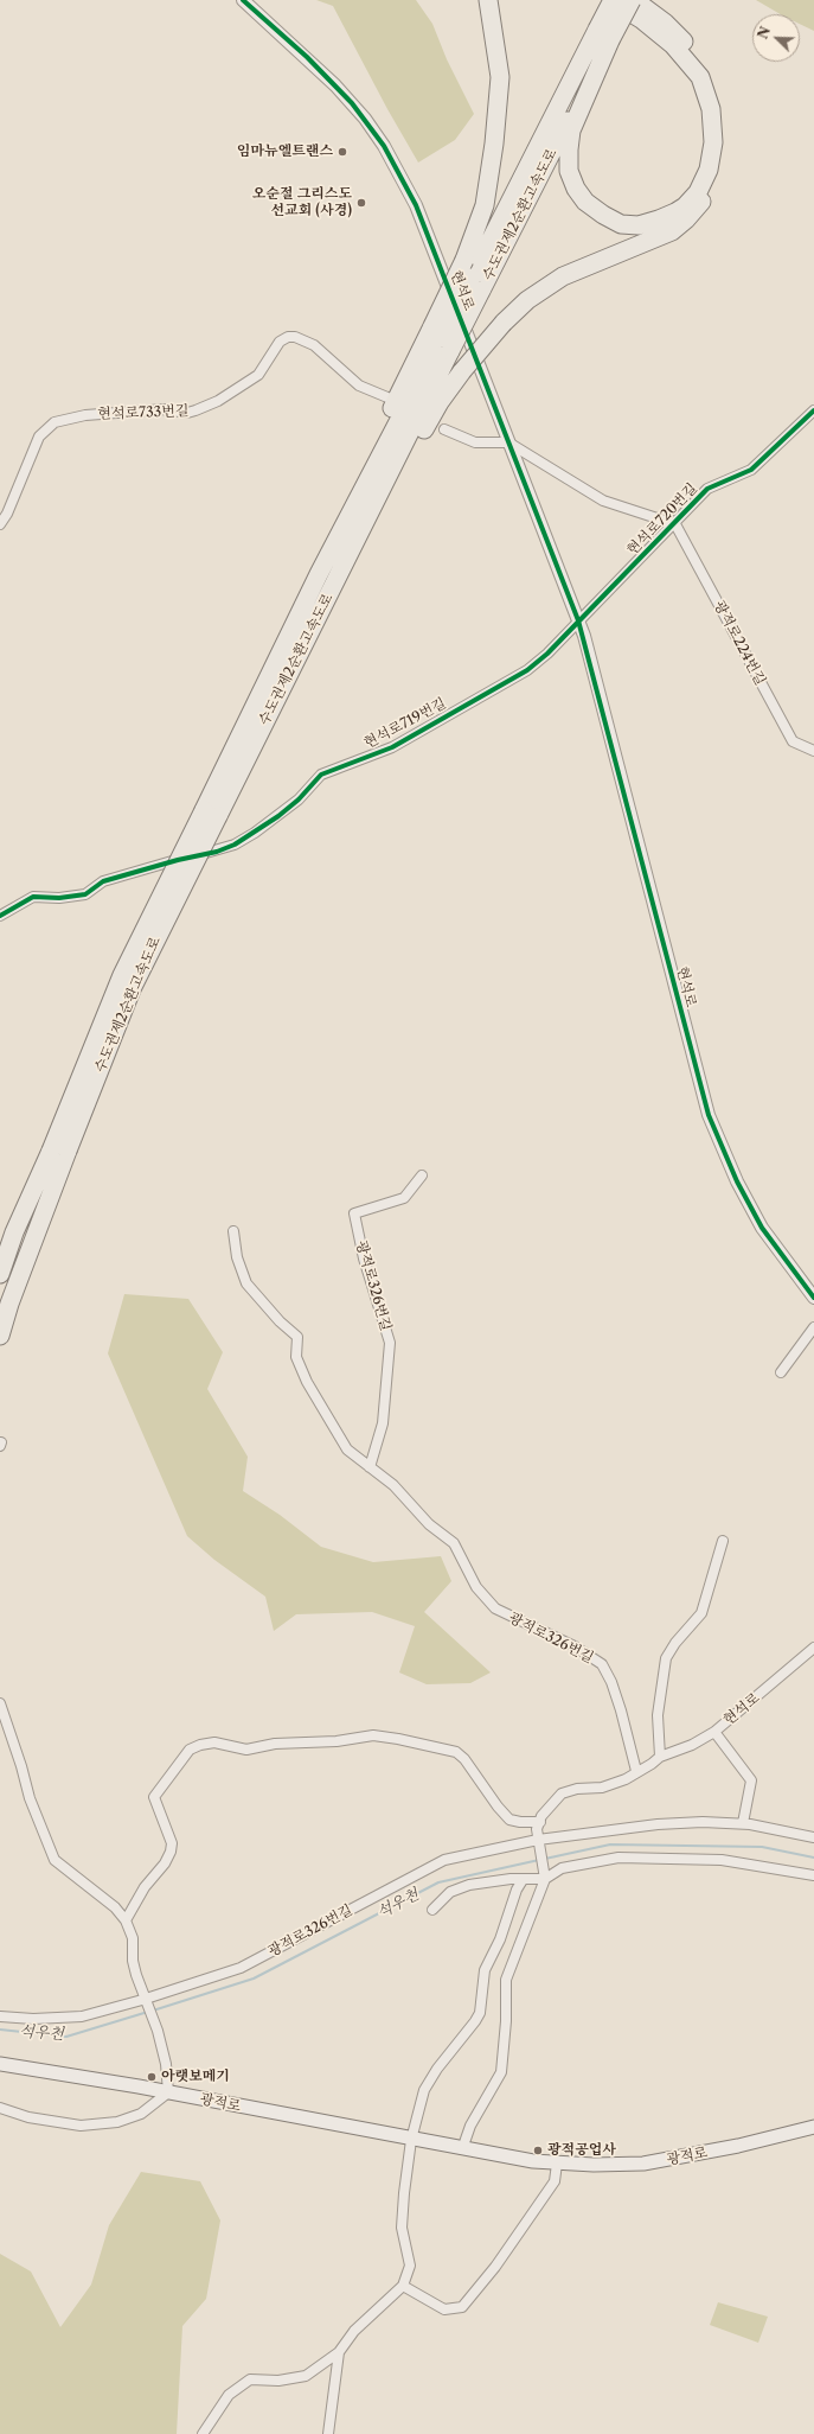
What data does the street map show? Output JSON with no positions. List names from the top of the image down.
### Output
{
  "streets": {
    "highway": ["수도권제2순환고속도로"],
    "main road": ["광적로"],
    "street": [
      "현석로",
      "현석로733번길",
      "현석로720번길",
      "광적로224번길",
      "현석로719번길",
      "광적로326번길"
    ]
  },
  "crossings": [
    ["현석로", "현석로720번길"],
    ["현석로", "현석로719번길"],
    ["현석로720번길", "광적로224번길"],
    ["현석로720번길", "현석로719번길"]
  ],
  "water": ["석우천"],
  "places": [
    "임마뉴엘트랜스",
    "오순절 그리스도 선교회 (사경)",
    "아랫보메기",
    "광적공업사"
  ],
  "north": "top left"
}
